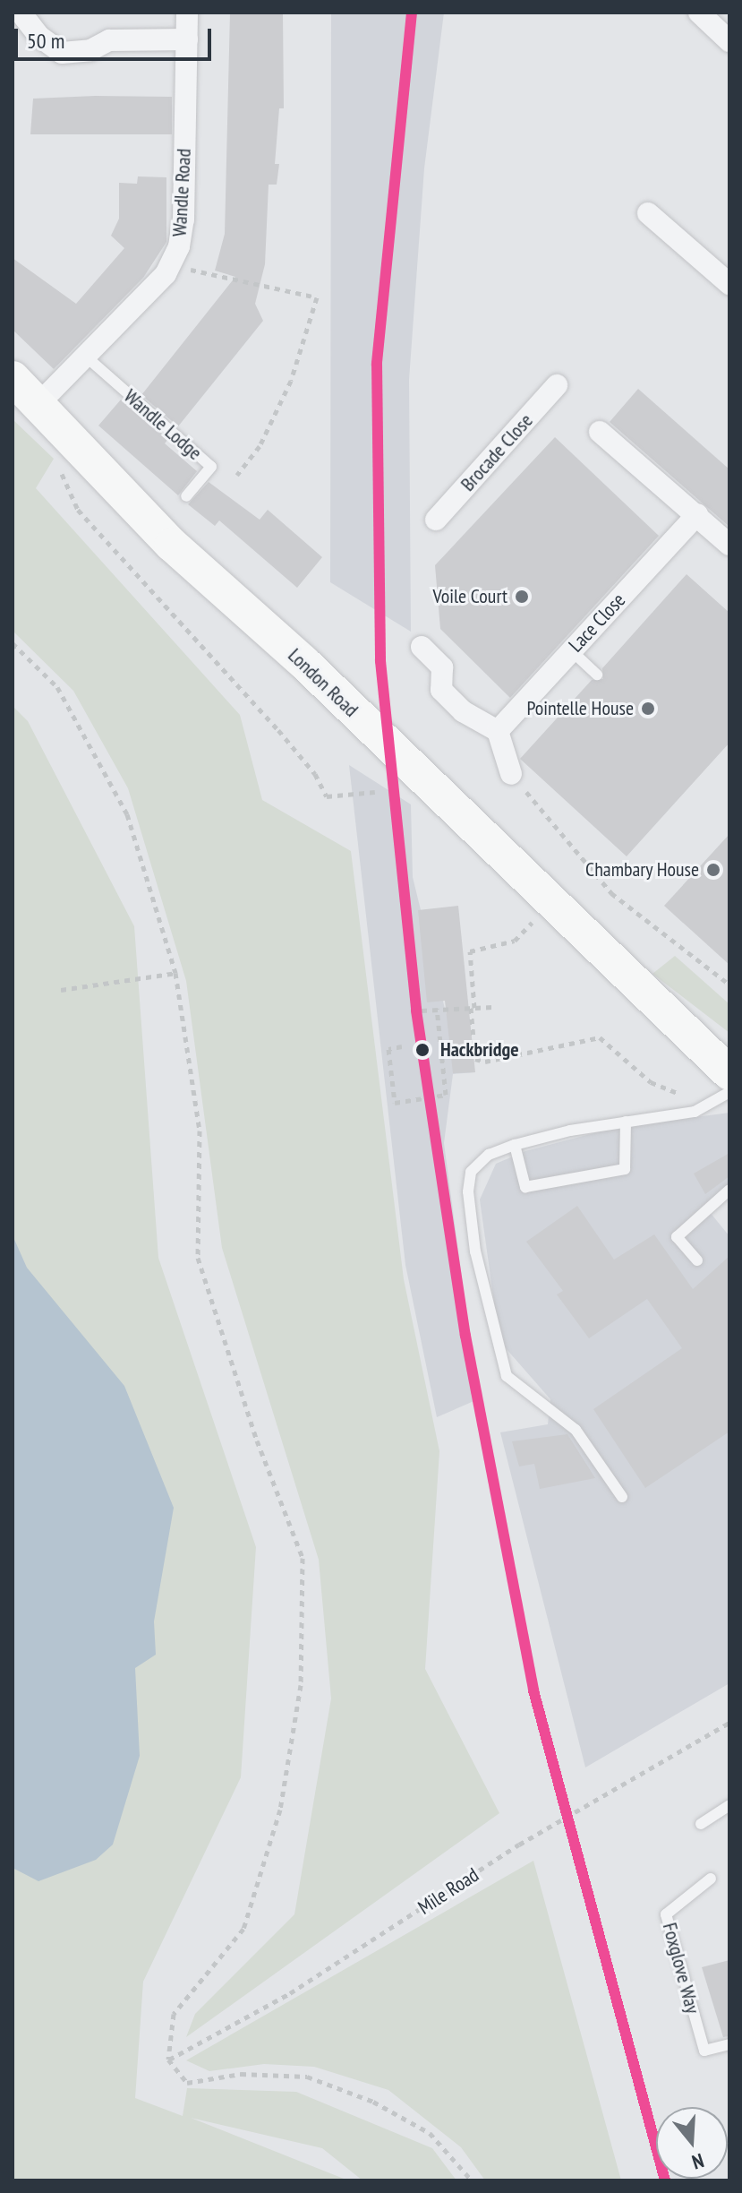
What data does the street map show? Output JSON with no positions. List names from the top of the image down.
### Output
{
  "streets": {
    "main road": ["London Road"],
    "street": ["Wandle Road", "Brocade Close", "Lace Close"],
    "lane": ["Wandle Lodge", "Foxglove Way"],
    "path": ["Mile Road"]
  },
  "crossings": [
    ["Wandle Road", "Wandle Lodge"],
    ["Wandle Road", "London Road"]
  ],
  "places": [
    "Voile Court",
    "Pointelle House",
    "Chambary House",
    "Hackbridge"
  ],
  "scale_bar": "50 m",
  "north": "bottom"
}
